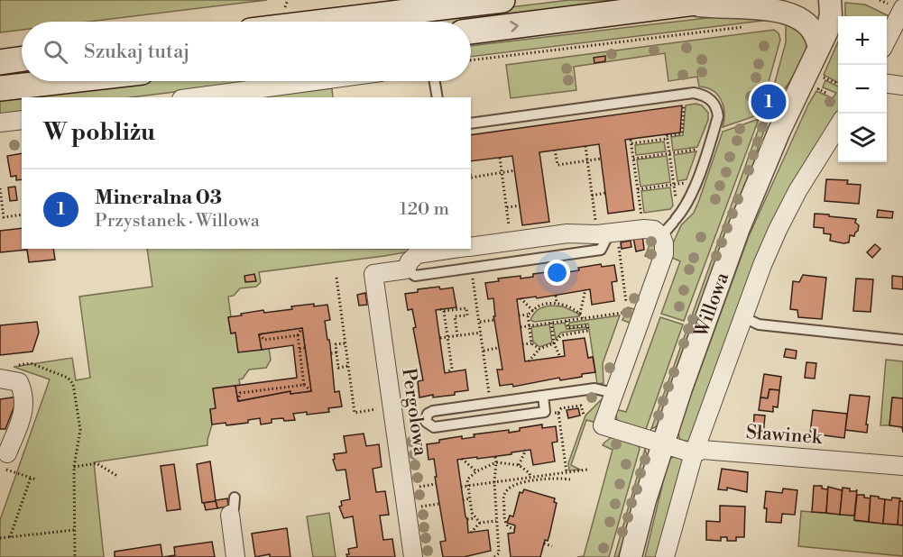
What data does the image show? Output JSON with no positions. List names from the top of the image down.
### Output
{
  "streets": {
    "street": ["Willowa", "Pergolowa", "Sławinek"]
  },
  "crossings": [
    ["Willowa", "Sławinek"]
  ],
  "page": {
    "map_buttons": ["+", "−"],
    "search": "Szukaj tutaj",
    "pins": "1",
    "heading": "W pobliżu",
    "list": [
      {
        "mark": "1",
        "name": "Mineralna 03",
        "note": "Przystanek · Willowa",
        "value": "120 m"
      }
    ]
  }
}
